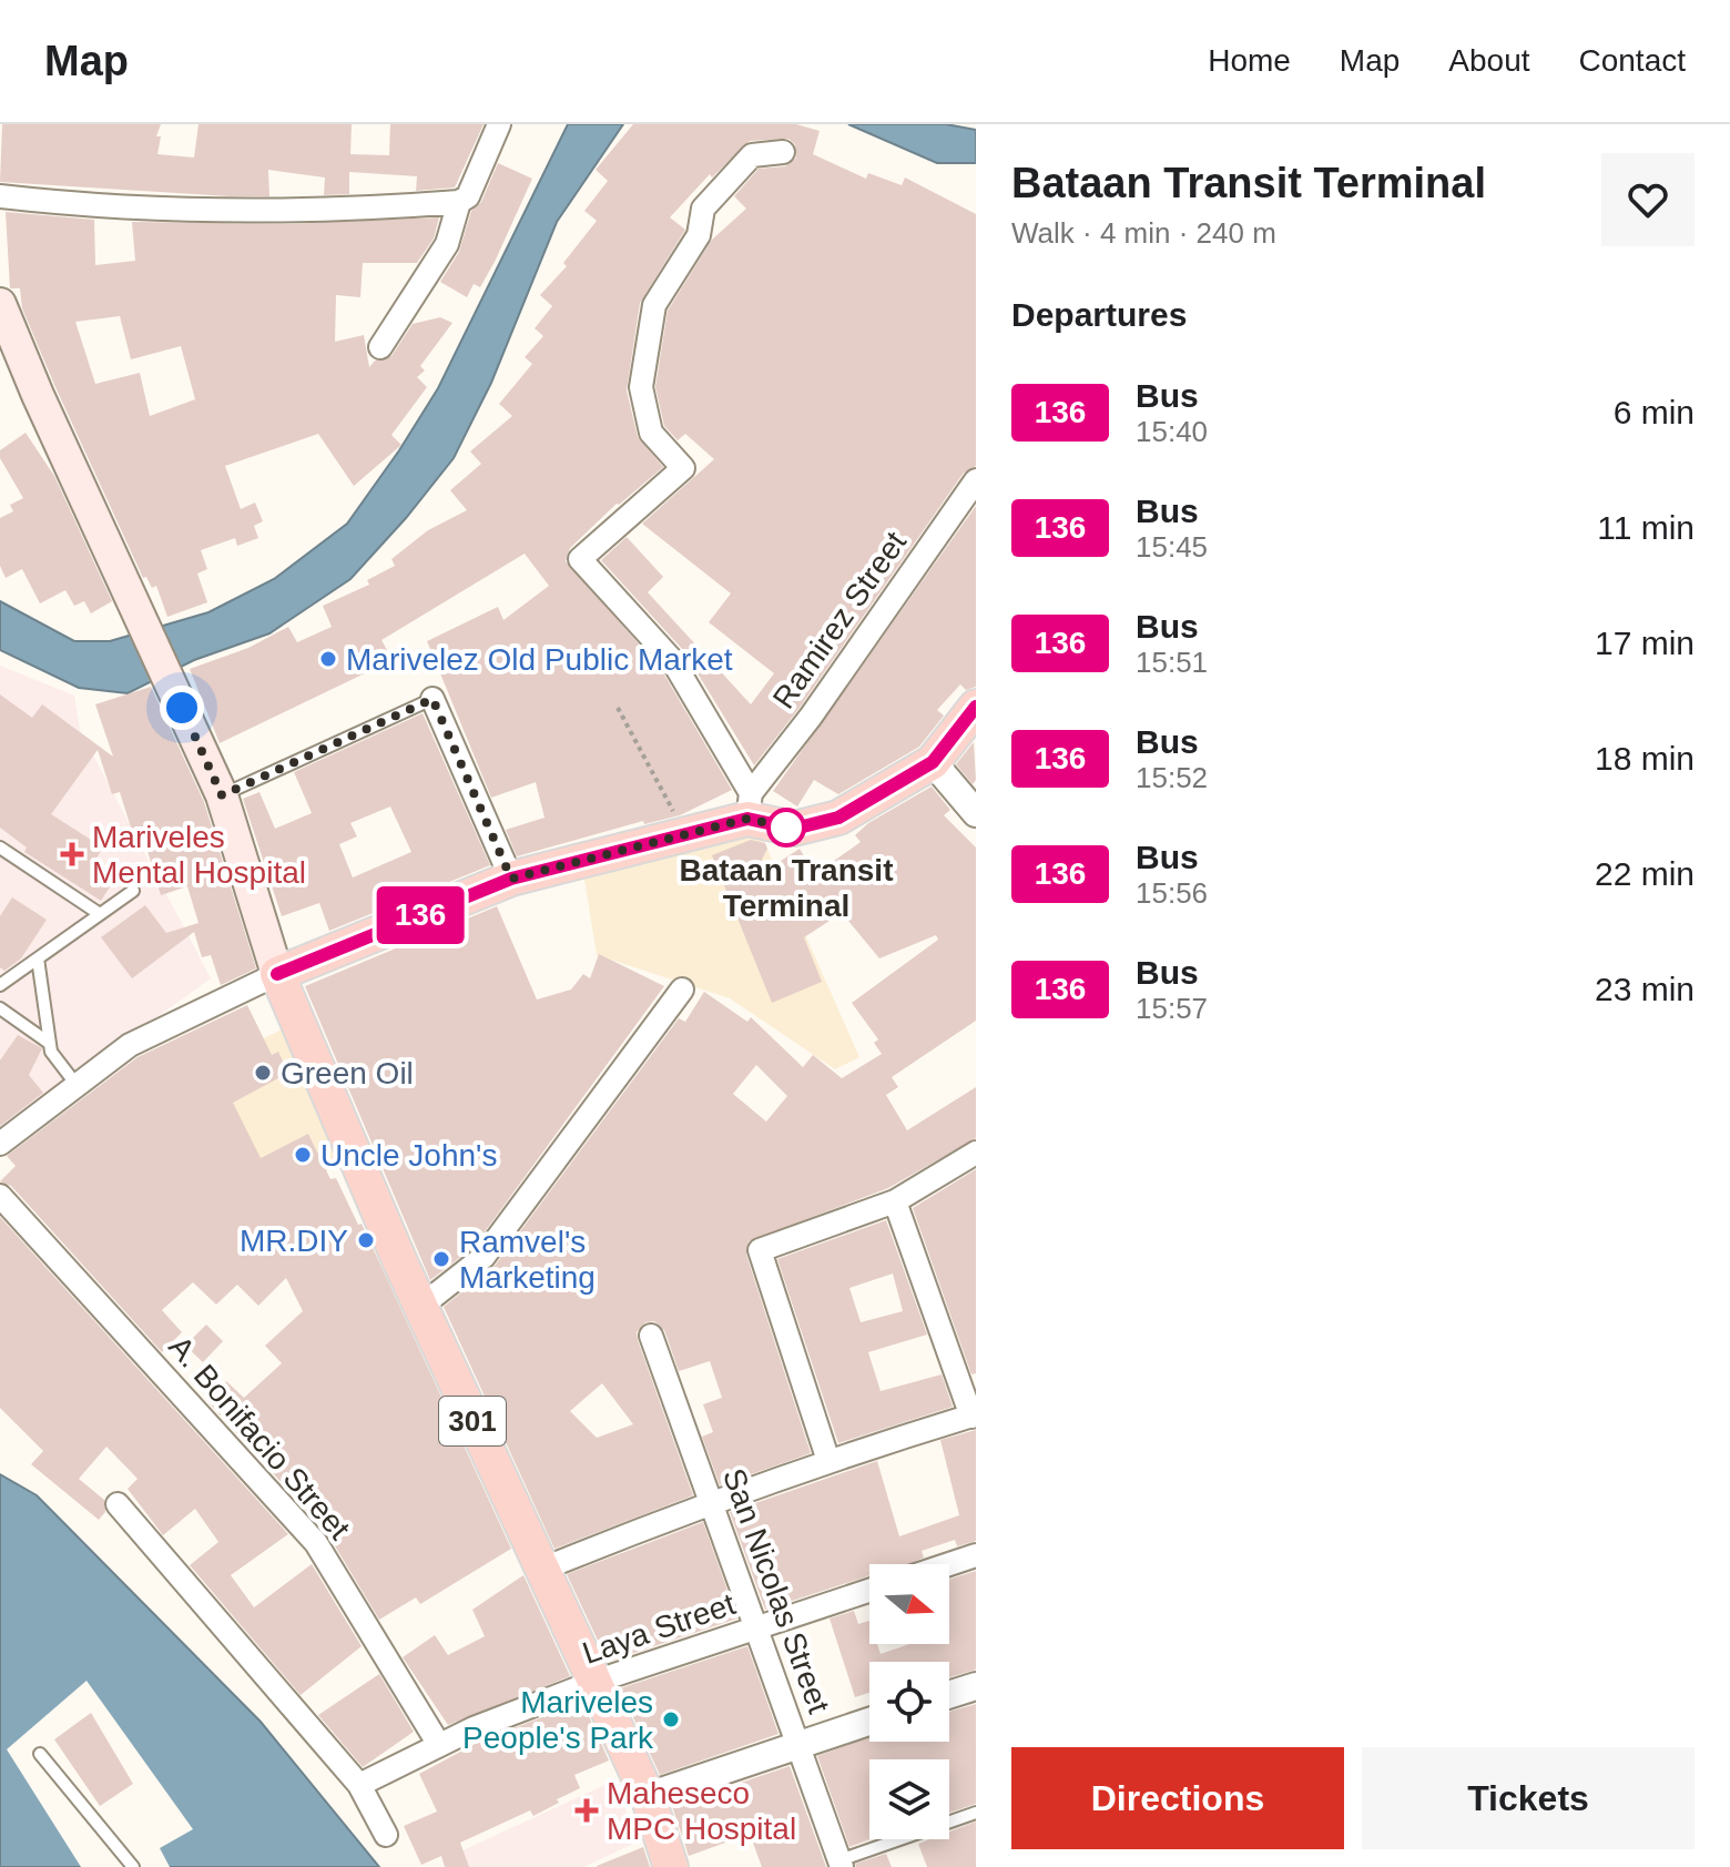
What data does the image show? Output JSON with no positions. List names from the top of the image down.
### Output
{
  "streets": {
    "main road": ["301"],
    "street": [
      "Ramirez Street",
      "A. Bonifacio Street",
      "San Nicolas Street",
      "Laya Street"
    ]
  },
  "crossings": [
    ["301", "Laya Street"],
    ["A. Bonifacio Street", "Laya Street"],
    ["San Nicolas Street", "Laya Street"]
  ],
  "places": {
    "other": [
      "Marivelez Old Public Market",
      "Bataan Transit Terminal",
      "Green Oil",
      "Uncle John's",
      "MR.DIY",
      "Ramvel's Marketing",
      "Mariveles People's Park"
    ],
    "health": ["Mariveles Mental Hospital", "Maheseco MPC Hospital"]
  },
  "lines": ["bus line 136"],
  "north": "right",
  "page": {
    "header": "Map",
    "nav": [
      "Home",
      "Map",
      "About",
      "Contact"
    ],
    "on_map": "136",
    "heading": [
      ["Bataan Transit Terminal", "Walk · 4 min · 240 m"],
      "Departures"
    ],
    "list": [
      {
        "mark": "136",
        "name": "Bus",
        "note": "15:40",
        "value": "6 min"
      },
      {
        "mark": "136",
        "name": "Bus",
        "note": "15:45",
        "value": "11 min"
      },
      {
        "mark": "136",
        "name": "Bus",
        "note": "15:51",
        "value": "17 min"
      },
      {
        "mark": "136",
        "name": "Bus",
        "note": "15:52",
        "value": "18 min"
      },
      {
        "mark": "136",
        "name": "Bus",
        "note": "15:56",
        "value": "22 min"
      },
      {
        "mark": "136",
        "name": "Bus",
        "note": "15:57",
        "value": "23 min"
      }
    ],
    "buttons": ["Directions", "Tickets"]
  }
}
